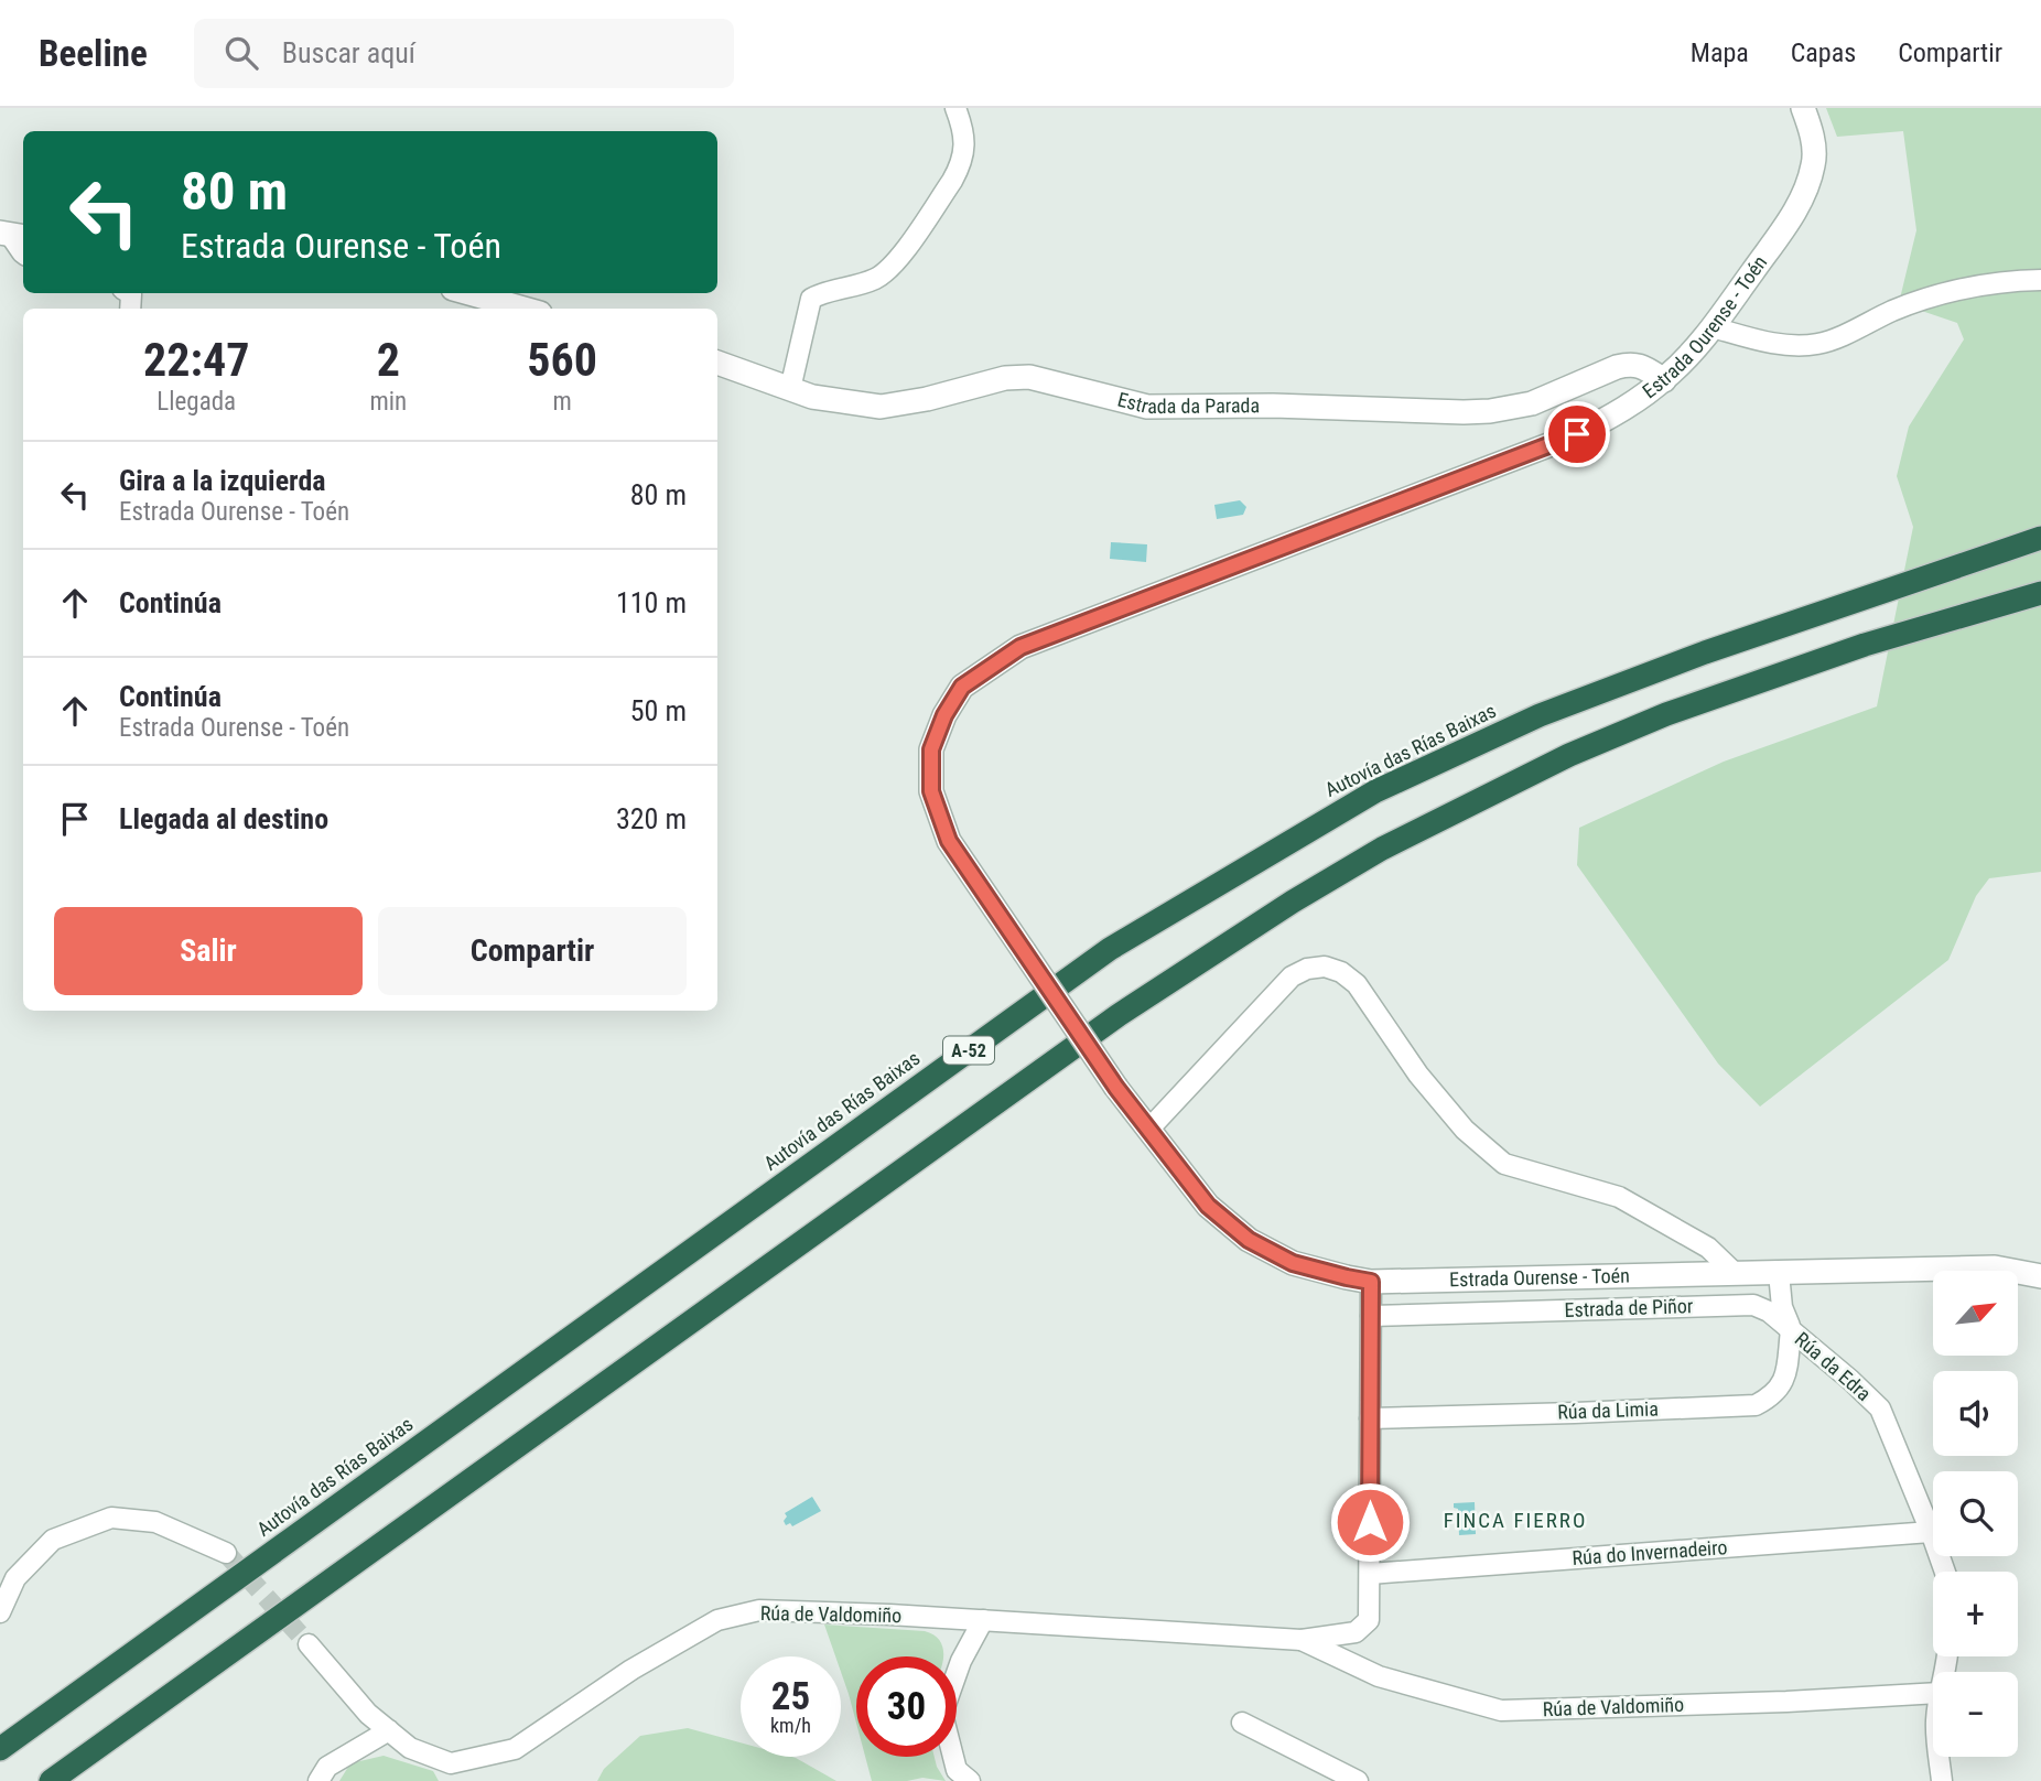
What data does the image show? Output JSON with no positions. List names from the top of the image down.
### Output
{
  "streets": {
    "highway": ["Autovía das Rías Baixas", "A-52"],
    "street": [
      "Estrada Ourense - Toén",
      "Estrada da Parada",
      "Estrada de Piñor",
      "Rúa da Edra",
      "Rúa da Limia",
      "Rúa do Invernadeiro",
      "Rúa de Valdomiño"
    ]
  },
  "crossings": [
    ["Estrada Ourense - Toén", "Estrada da Parada"],
    ["Estrada Ourense - Toén", "Rúa da Edra"],
    ["Estrada de Piñor", "Rúa da Edra"],
    ["Estrada de Piñor", "Rúa da Limia"],
    ["Rúa da Edra", "Rúa da Limia"],
    ["Rúa da Edra", "Rúa do Invernadeiro"],
    ["Rúa do Invernadeiro", "Rúa de Valdomiño"]
  ],
  "districts": ["FINCA FIERRO"],
  "north": "top right",
  "page": {
    "header": "Beeline",
    "search": "Buscar aquí",
    "nav": ["Mapa", "Capas", "Compartir"],
    "turn": ["80 m", "Estrada Ourense - Toén"],
    "eta": [
      "22:47",
      "Llegada",
      "2",
      "min",
      "560",
      "m"
    ],
    "list": [
      {
        "name": "Gira a la izquierda",
        "note": "Estrada Ourense - Toén",
        "value": "80 m"
      },
      {
        "name": "Continúa",
        "value": "110 m"
      },
      {
        "name": "Continúa",
        "note": "Estrada Ourense - Toén",
        "value": "50 m"
      },
      {
        "name": "Llegada al destino",
        "value": "320 m"
      }
    ],
    "buttons": ["Salir", "Compartir"],
    "map_buttons": ["+", "−"],
    "speed": "25 km/h",
    "limit": "30"
  }
}
